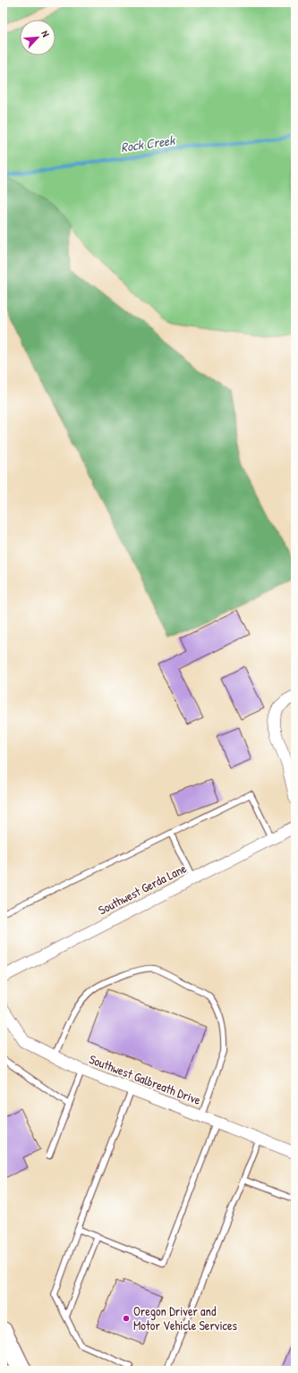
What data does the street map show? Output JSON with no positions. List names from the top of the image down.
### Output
{
  "streets": {
    "street": ["Southwest Gerda Lane", "Southwest Galbreath Drive"]
  },
  "water": ["Rock Creek"],
  "places": ["Oregon Driver and Motor Vehicle Services"],
  "north": "top right"
}
